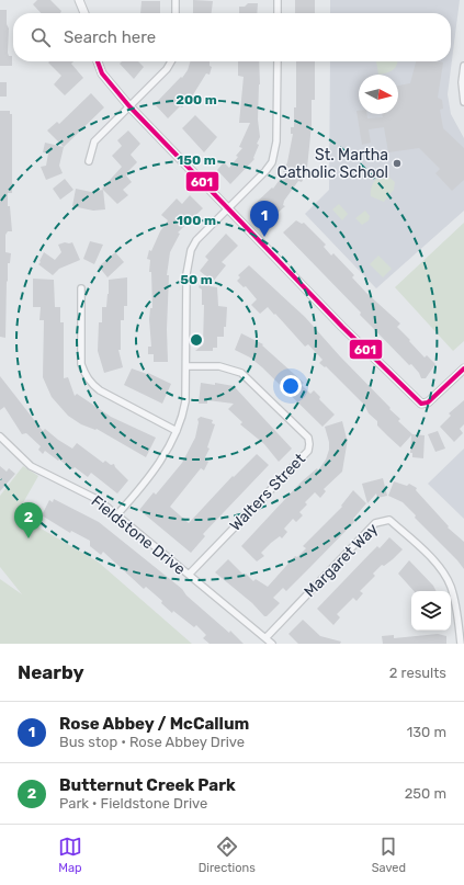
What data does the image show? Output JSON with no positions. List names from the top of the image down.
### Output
{
  "streets": {
    "street": ["Walters Street", "Fieldstone Drive", "Margaret Way"]
  },
  "crossings": [
    ["Walters Street", "Fieldstone Drive"],
    ["Fieldstone Drive", "Margaret Way"]
  ],
  "places": ["St. Martha Catholic School"],
  "lines": ["transit line 601"],
  "north": "right",
  "page": {
    "search": "Search here",
    "pins": ["1", "2"],
    "heading": ["Nearby", "2 results"],
    "list": [
      {
        "mark": "1",
        "name": "Rose Abbey / McCallum",
        "note": "Bus stop · Rose Abbey Drive",
        "value": "130 m"
      },
      {
        "mark": "2",
        "name": "Butternut Creek Park",
        "note": "Park · Fieldstone Drive",
        "value": "250 m"
      }
    ],
    "nav": ["Map", "Directions", "Saved"]
  },
  "rings": [
    "200 m",
    "150 m",
    "100 m",
    "50 m"
  ]
}
